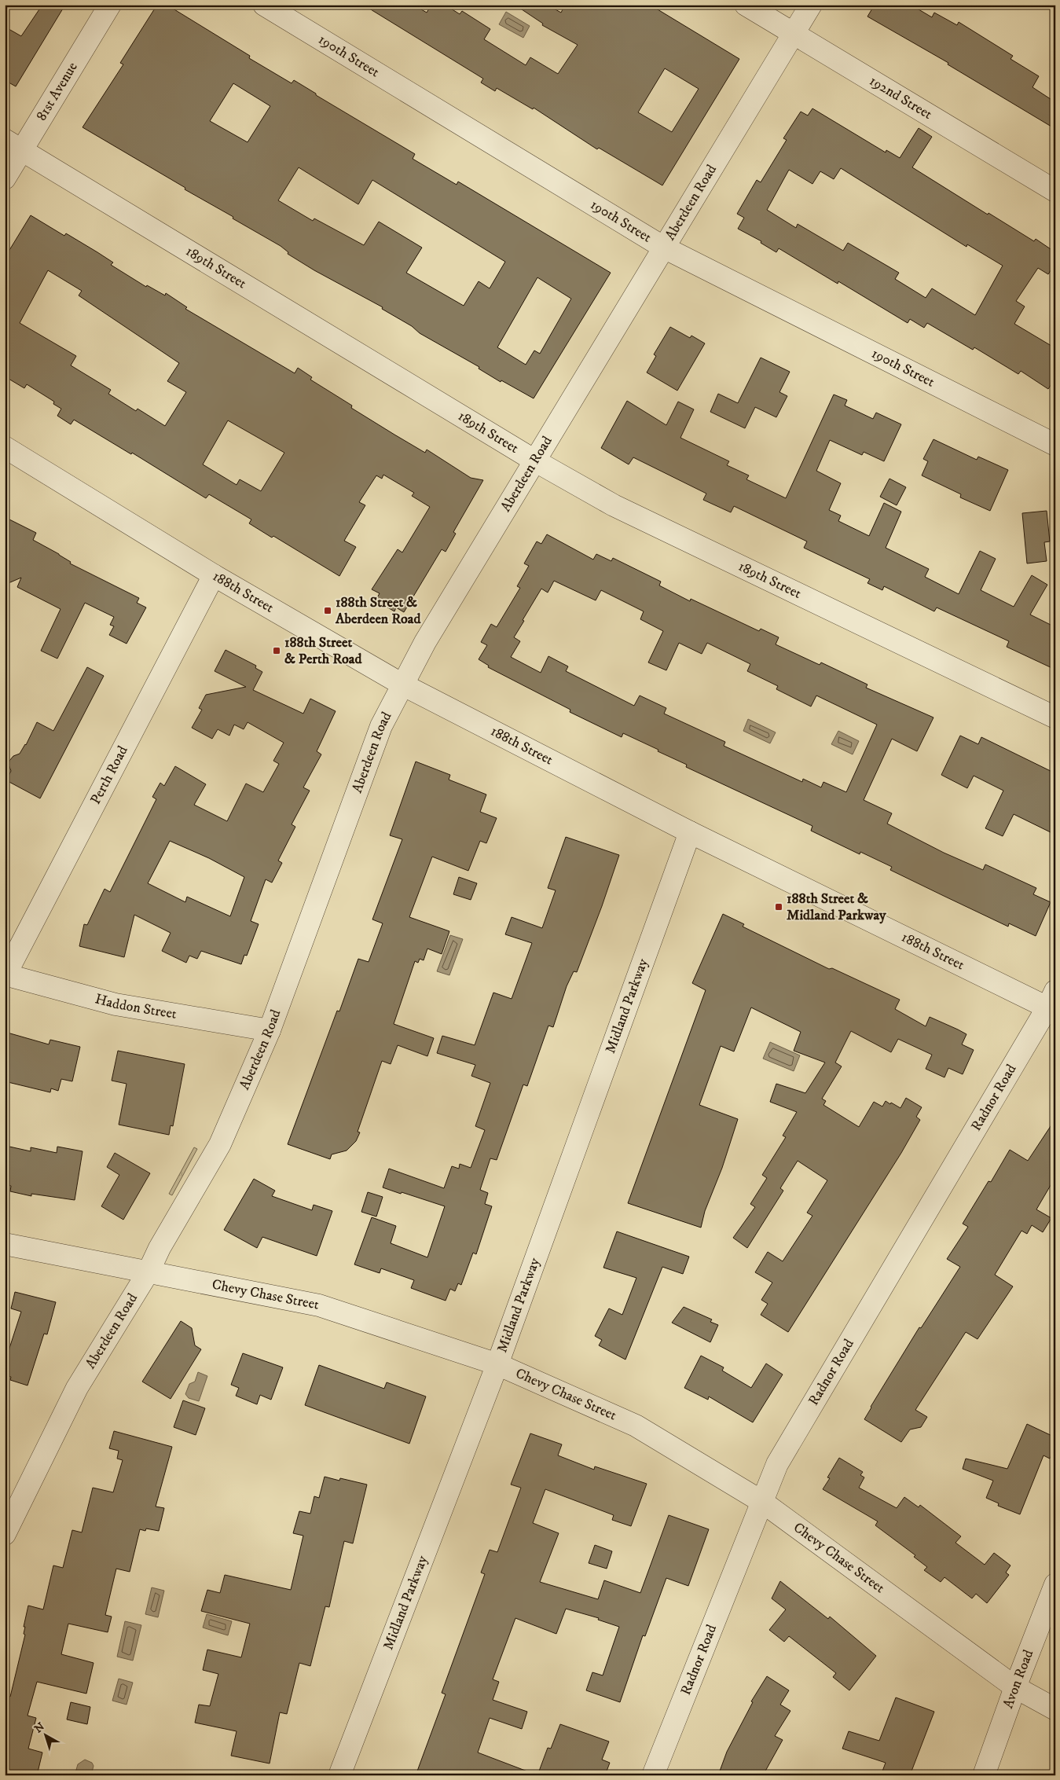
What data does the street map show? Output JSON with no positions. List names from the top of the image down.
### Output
{
  "streets": {
    "street": [
      "190th Street",
      "81st Avenue",
      "192nd Street",
      "Aberdeen Road",
      "189th Street",
      "188th Street",
      "Perth Road",
      "Midland Parkway",
      "Haddon Street",
      "Radnor Road",
      "Chevy Chase Street",
      "Avon Road"
    ]
  },
  "crossings": [
    ["190th Street", "Aberdeen Road"],
    ["81st Avenue", "189th Street"],
    ["192nd Street", "Aberdeen Road"],
    ["Aberdeen Road", "189th Street"],
    ["Aberdeen Road", "188th Street"],
    ["Aberdeen Road", "Haddon Street"],
    ["Aberdeen Road", "Chevy Chase Street"],
    ["188th Street", "Perth Road"],
    ["188th Street", "Midland Parkway"],
    ["188th Street", "Radnor Road"],
    ["Perth Road", "Haddon Street"],
    ["Midland Parkway", "Chevy Chase Street"],
    ["Radnor Road", "Chevy Chase Street"],
    ["Chevy Chase Street", "Avon Road"]
  ],
  "places": {
    "transit": ["188th Street & Aberdeen Road", "188th Street & Perth Road", "188th Street & Midland Parkway"]
  },
  "north": "top left"
}
